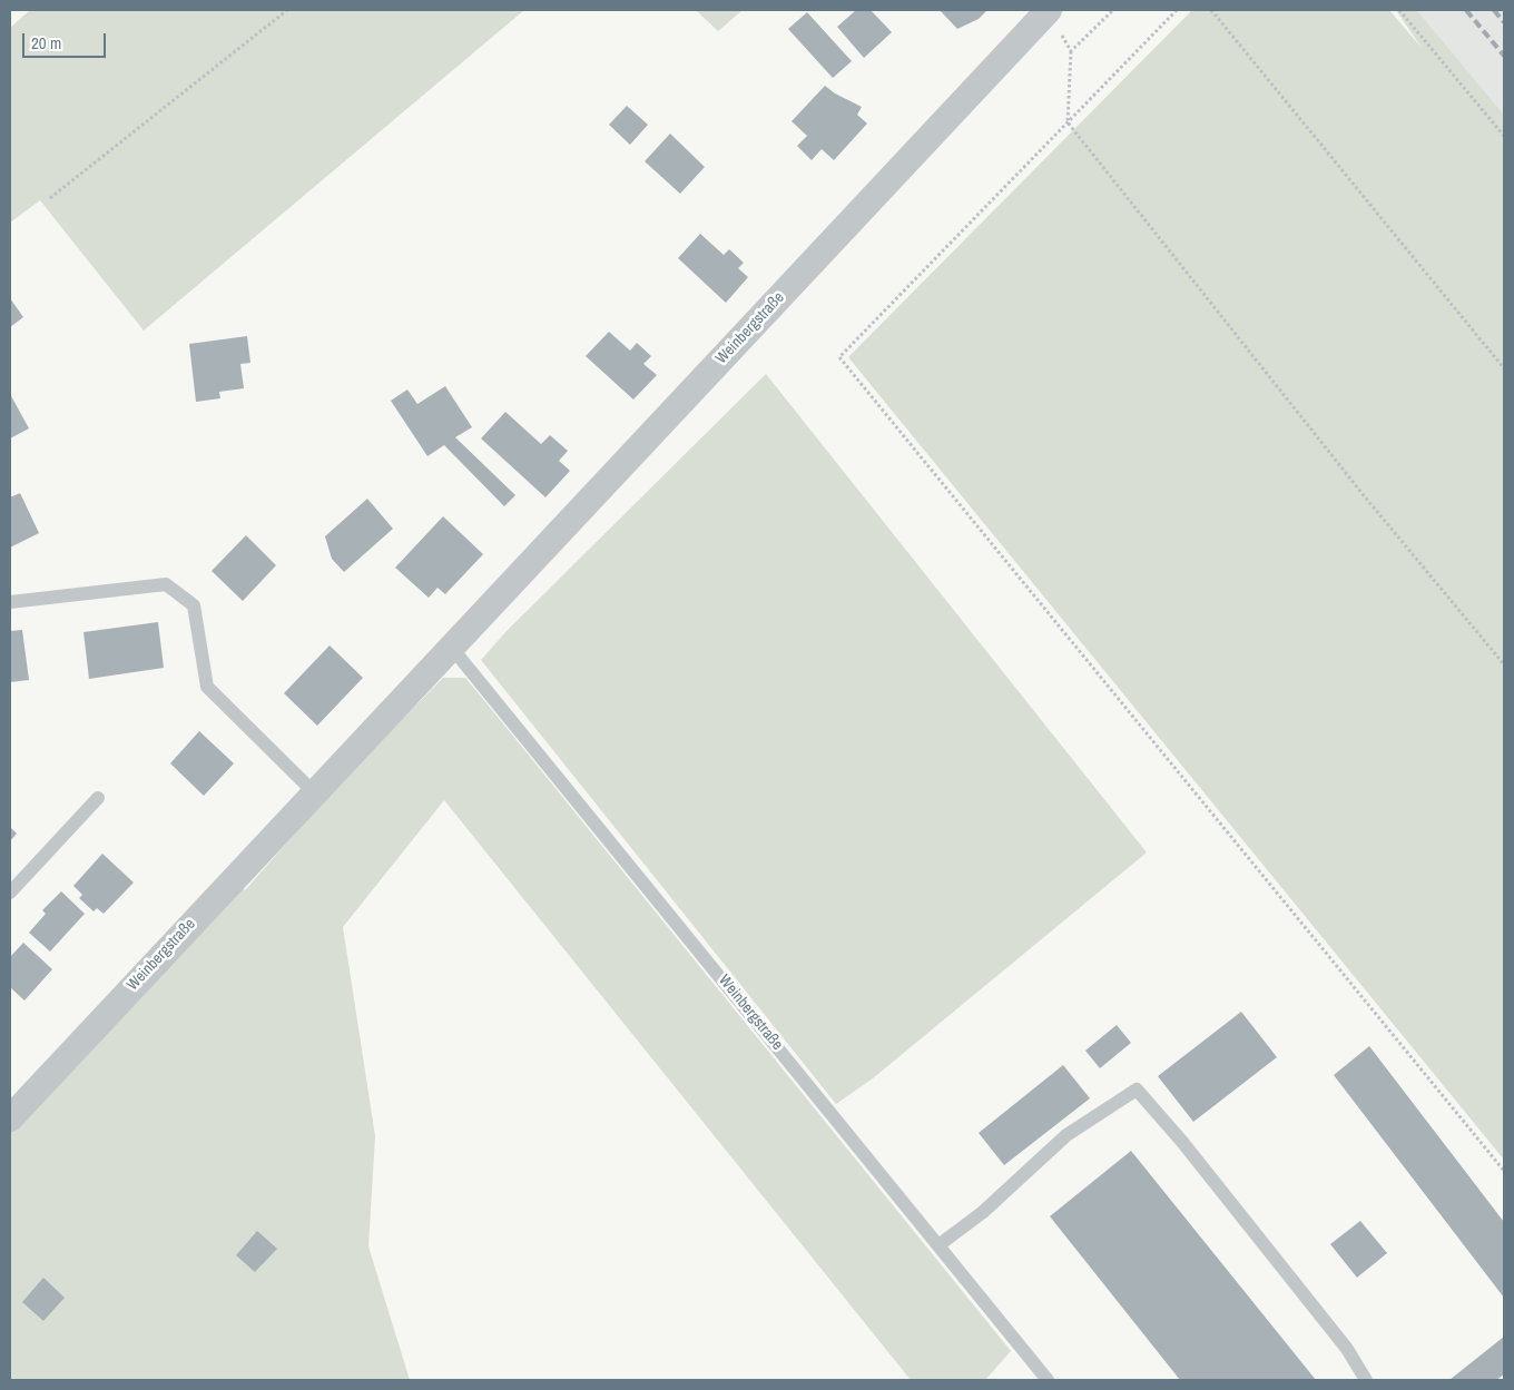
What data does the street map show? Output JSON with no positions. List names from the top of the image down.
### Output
{
  "streets": {
    "street": ["Weinbergstraße"]
  },
  "scale_bar": "20 m"
}
